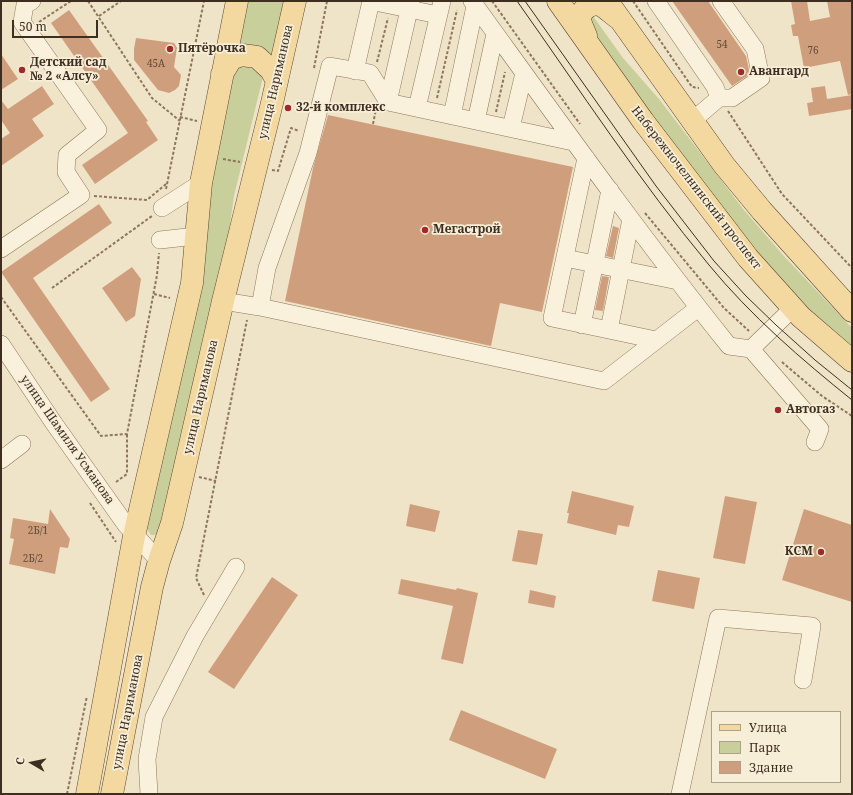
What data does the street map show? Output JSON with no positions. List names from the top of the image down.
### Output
{
  "streets": {
    "main road": ["улица Нариманова", "Набережночелнинский проспект"],
    "street": ["улица Шамиля Усманова"]
  },
  "crossings": [
    ["улица Нариманова", "улица Шамиля Усманова"]
  ],
  "places": [
    "Пятёрочка",
    "Детский сад № 2 «Алсу»",
    "Авангард",
    "32-й комплекс",
    "Мегастрой",
    "Автогаз",
    "КСМ"
  ],
  "house_numbers": [
    "54",
    "76",
    "45А",
    "2Б/1",
    "2Б/2"
  ],
  "legend": ["Улица", "Парк", "Здание"],
  "scale_bar": "50 m",
  "north": "left"
}
